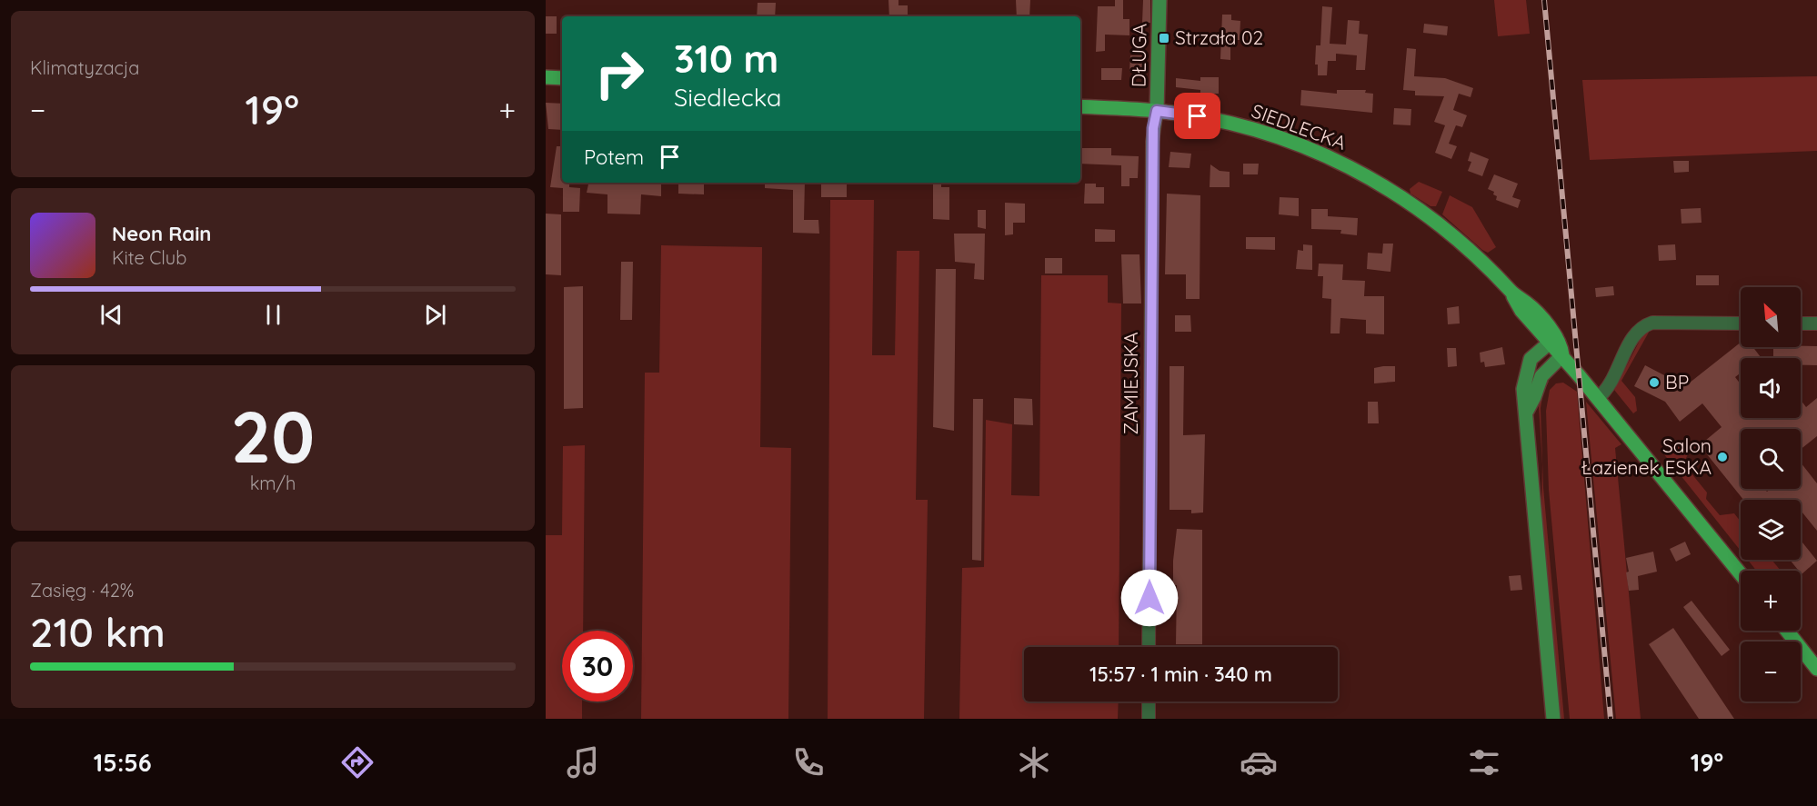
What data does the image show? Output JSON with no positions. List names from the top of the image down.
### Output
{
  "streets": {
    "main road": ["DŁUGA", "SIEDLECKA"],
    "street": ["ZAMIEJSKA"]
  },
  "crossings": [
    ["DŁUGA", "SIEDLECKA"],
    ["DŁUGA", "ZAMIEJSKA"],
    ["SIEDLECKA", "ZAMIEJSKA"]
  ],
  "places": {
    "transit": ["Strzała 02"],
    "other": ["BP", "Salon Łazienek ESKA"]
  },
  "north": "top left",
  "page": {
    "tile": [
      "Klimatyzacja",
      ["20", "km/h"],
      ["Zasięg · 42%", "210 km"]
    ],
    "turn": ["310 m", "Siedlecka"],
    "heat": ["−", "19°", "+"],
    "then": "Potem",
    "song": ["Neon Rain", "Kite Club"],
    "map_buttons": ["+", "−"],
    "limit": "30",
    "trip": "15:57 · 1 min · 340 m",
    "tabs": ["15:56", "19°"]
  }
}
